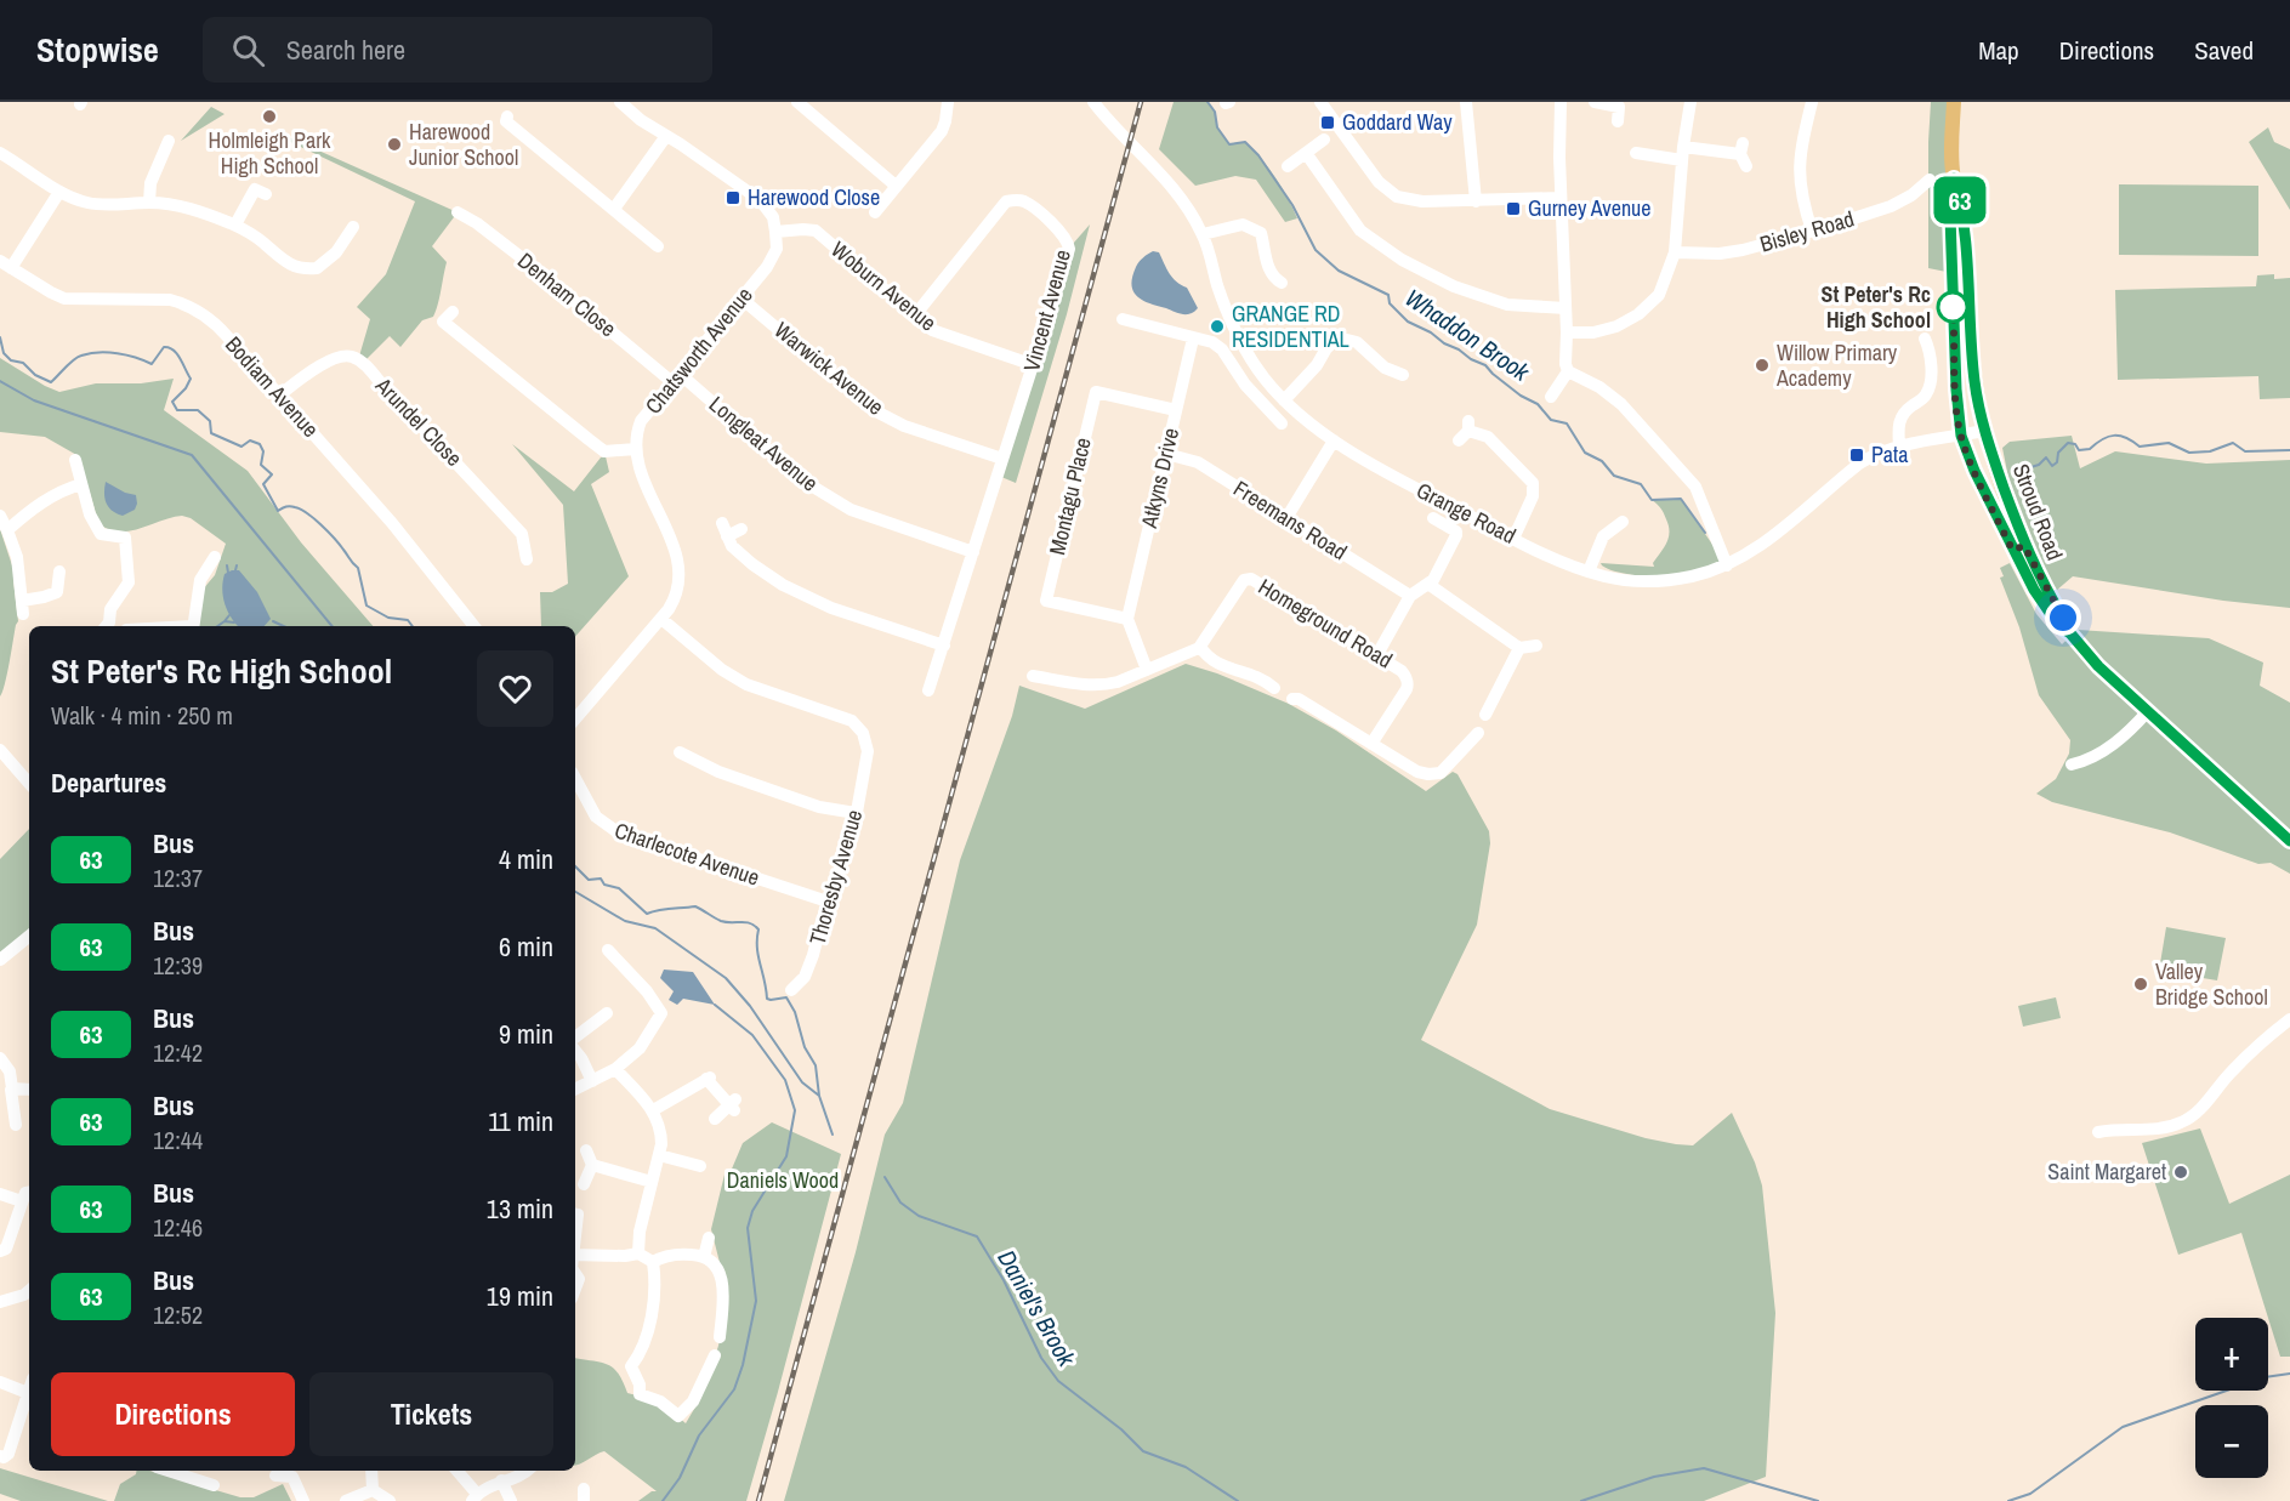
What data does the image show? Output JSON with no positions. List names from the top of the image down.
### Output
{
  "streets": {
    "main road": ["Stroud Road"],
    "street": [
      "Bisley Road",
      "Woburn Avenue",
      "Denham Close",
      "Vincent Avenue",
      "Chatsworth Avenue",
      "Warwick Avenue",
      "Bodiam Avenue",
      "Arundel Close",
      "Longleat Avenue",
      "Atkyns Drive",
      "Montagu Place",
      "Grange Road",
      "Freemans Road",
      "Homeground Road",
      "Charlecote Avenue",
      "Thoresby Avenue"
    ]
  },
  "crossings": [
    ["Woburn Avenue", "Vincent Avenue"],
    ["Woburn Avenue", "Chatsworth Avenue"],
    ["Denham Close", "Chatsworth Avenue"],
    ["Denham Close", "Longleat Avenue"],
    ["Vincent Avenue", "Warwick Avenue"],
    ["Vincent Avenue", "Longleat Avenue"],
    ["Chatsworth Avenue", "Warwick Avenue"],
    ["Chatsworth Avenue", "Longleat Avenue"],
    ["Bodiam Avenue", "Arundel Close"],
    ["Atkyns Drive", "Montagu Place"],
    ["Atkyns Drive", "Freemans Road"],
    ["Stroud Road", "Grange Road"],
    ["Charlecote Avenue", "Thoresby Avenue"]
  ],
  "water": ["Whaddon Brook", "Daniel's Brook"],
  "parks": ["Daniels Wood"],
  "places": {
    "other": [
      "Holmleigh Park High School",
      "Harewood Junior School",
      "St Peter's Rc High School",
      "GRANGE RD RESIDENTIAL",
      "Willow Primary Academy",
      "Valley Bridge School",
      "Saint Margaret"
    ],
    "transit": [
      "Goddard Way",
      "Harewood Close",
      "Gurney Avenue",
      "Pata"
    ]
  },
  "lines": ["bus line 63"],
  "page": {
    "header": "Stopwise",
    "search": "Search here",
    "nav": ["Map", "Directions", "Saved"],
    "on_map": "63",
    "heading": [
      ["St Peter's Rc High School", "Walk · 4 min · 250 m"],
      "Departures"
    ],
    "list": [
      {
        "mark": "63",
        "name": "Bus",
        "note": "12:37",
        "value": "4 min"
      },
      {
        "mark": "63",
        "name": "Bus",
        "note": "12:39",
        "value": "6 min"
      },
      {
        "mark": "63",
        "name": "Bus",
        "note": "12:42",
        "value": "9 min"
      },
      {
        "mark": "63",
        "name": "Bus",
        "note": "12:44",
        "value": "11 min"
      },
      {
        "mark": "63",
        "name": "Bus",
        "note": "12:46",
        "value": "13 min"
      },
      {
        "mark": "63",
        "name": "Bus",
        "note": "12:52",
        "value": "19 min"
      }
    ],
    "map_buttons": ["+", "−"],
    "buttons": ["Directions", "Tickets"]
  }
}
